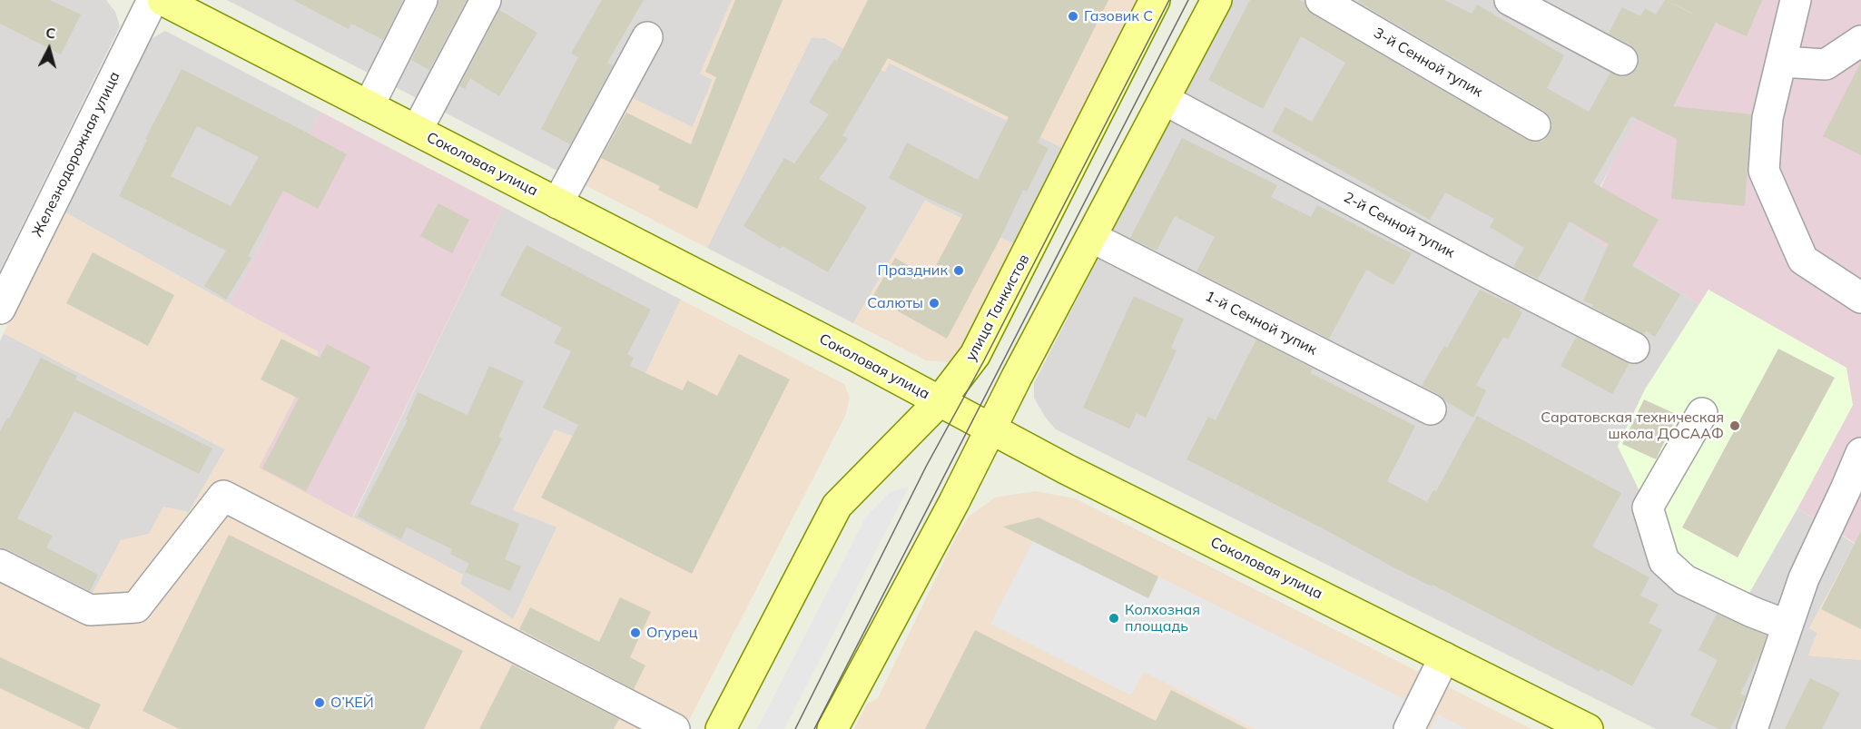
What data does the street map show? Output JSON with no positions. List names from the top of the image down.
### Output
{
  "streets": {
    "main road": ["Соколовая улица", "улица Танкистов"],
    "street": [
      "3-й Сенной тупик",
      "Железнодорожная улица",
      "2-й Сенной тупик",
      "1-й Сенной тупик"
    ]
  },
  "crossings": [
    ["Соколовая улица", "улица Танкистов"]
  ],
  "places": [
    "Газовик С",
    "Праздник",
    "Салюты",
    "Саратовская техническая школа ДОСААФ",
    "Колхозная площадь",
    "Огурец",
    "О’КЕЙ"
  ],
  "north": "top"
}
